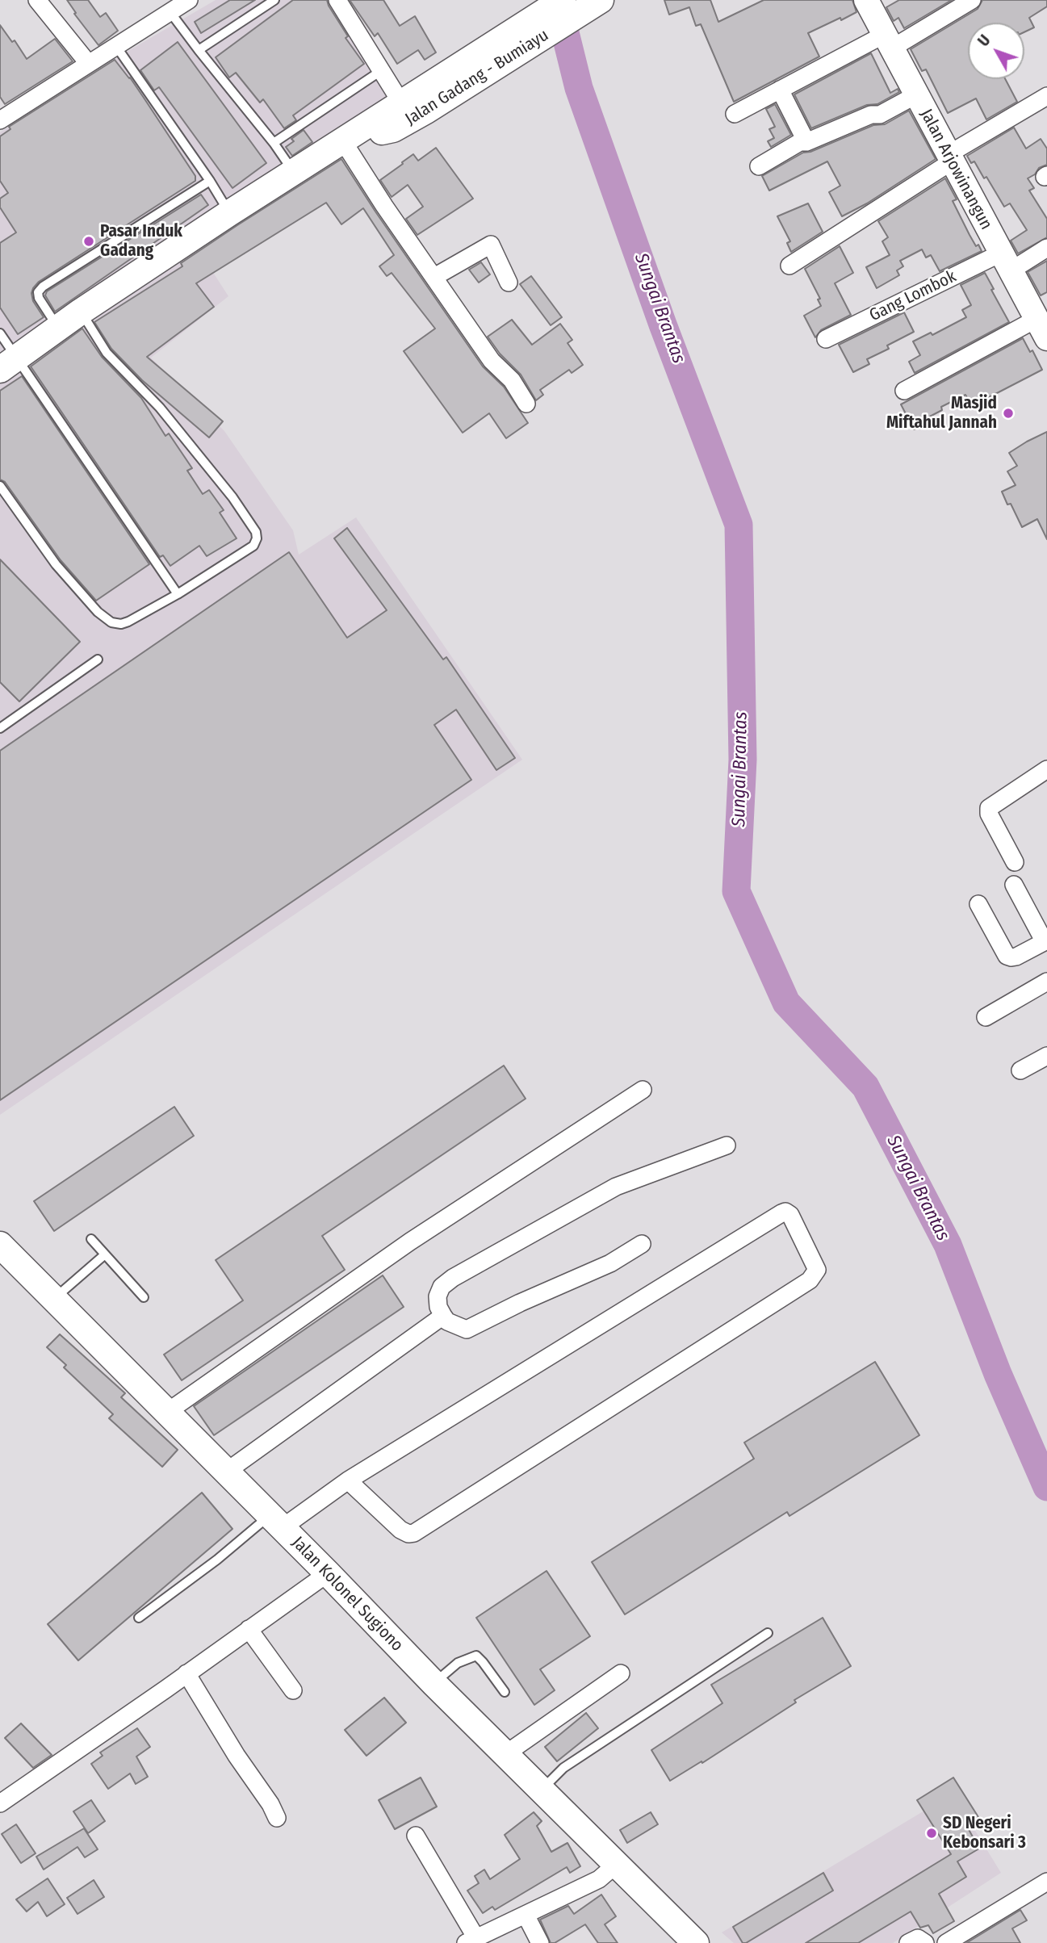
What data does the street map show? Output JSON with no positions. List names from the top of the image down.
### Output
{
  "streets": {
    "main road": ["Jalan Gadang - Bumiayu", "Jalan Arjowinangun", "Jalan Kolonel Sugiono"],
    "street": ["Gang Lombok"]
  },
  "crossings": [
    ["Jalan Arjowinangun", "Gang Lombok"]
  ],
  "water": ["Sungai Brantas"],
  "places": ["Pasar Induk Gadang", "Masjid Miftahul Jannah", "SD Negeri Kebonsari 3"],
  "north": "top left"
}
